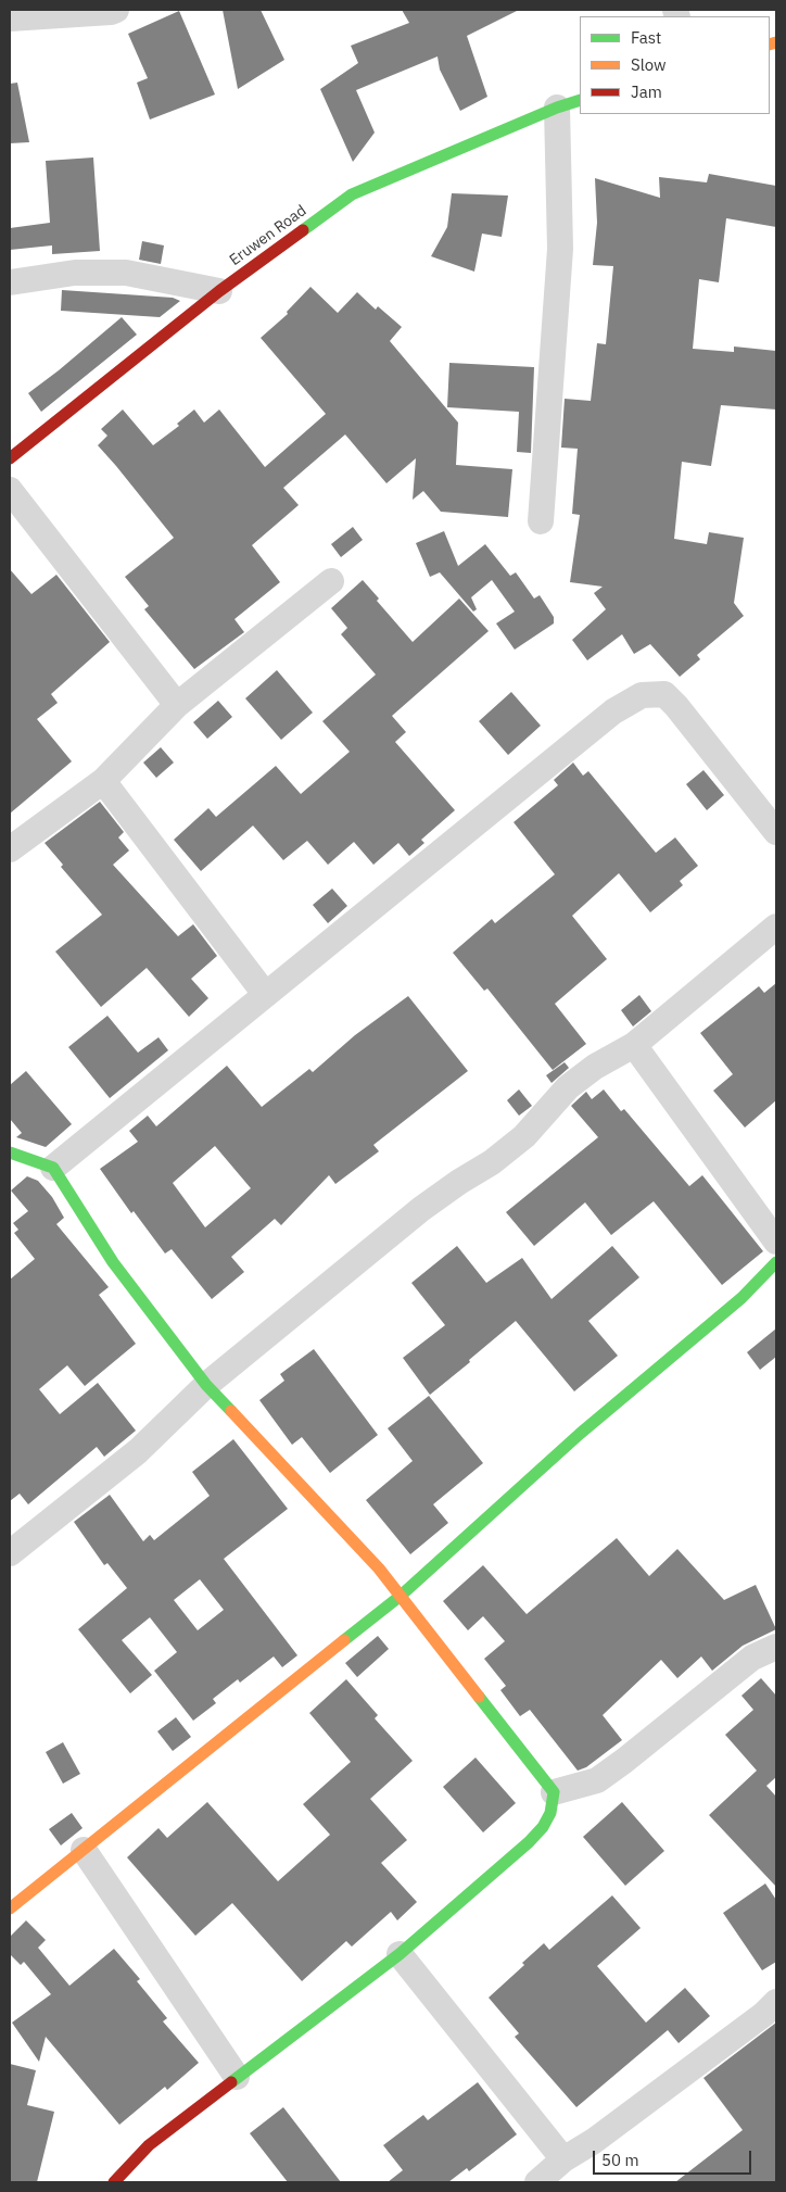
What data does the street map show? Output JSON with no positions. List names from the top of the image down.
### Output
{
  "streets": {
    "street": ["Eruwen Road"]
  },
  "legend": ["Fast", "Slow", "Jam"],
  "scale_bar": "50 m"
}
